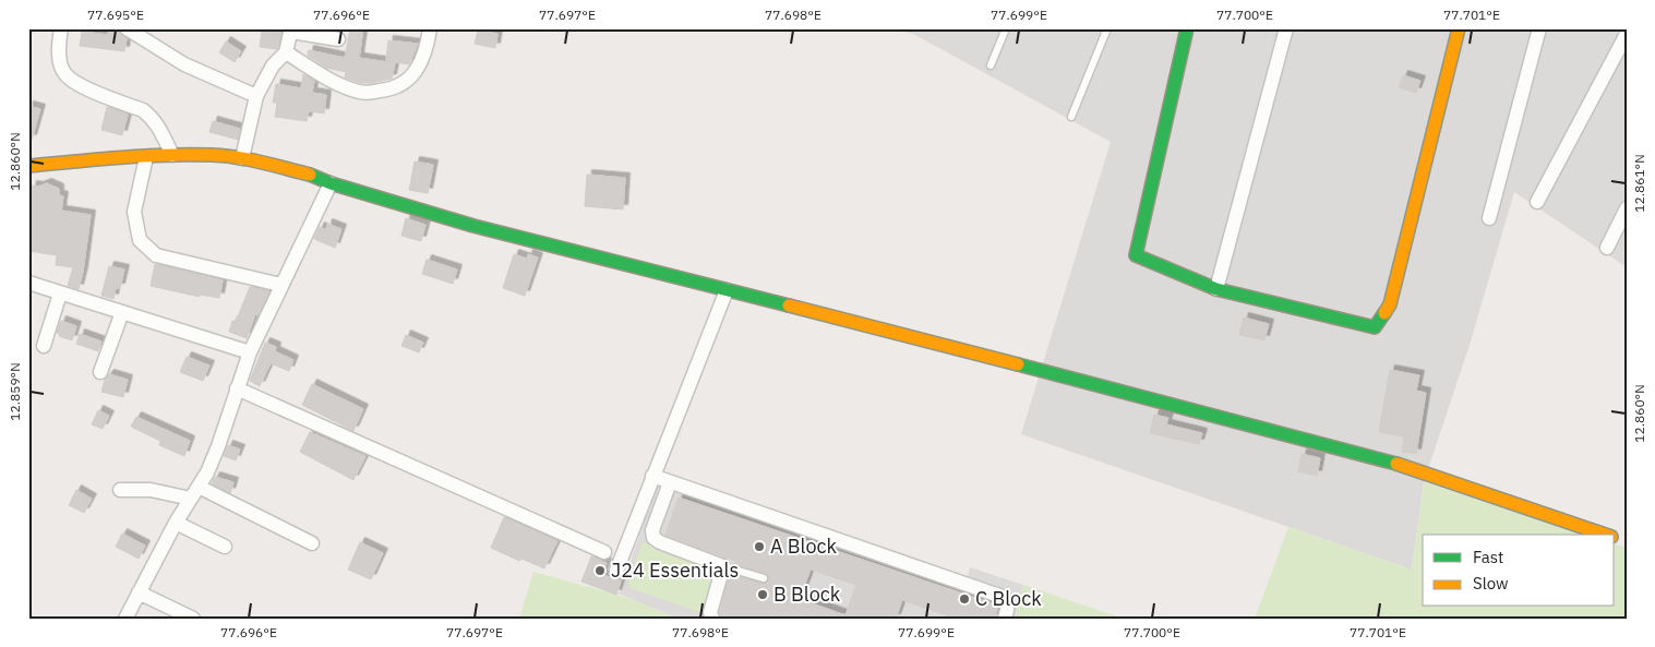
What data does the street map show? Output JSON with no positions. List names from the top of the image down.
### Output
{
  "places": [
    "A Block",
    "J24 Essentials",
    "B Block",
    "C Block"
  ],
  "legend": ["Fast", "Slow"],
  "coordinates": [
    "77.695°E",
    "77.696°E",
    "77.697°E",
    "77.698°E",
    "77.699°E",
    "77.700°E",
    "77.701°E",
    "12.860°N",
    "12.861°N",
    "12.859°N"
  ]
}
